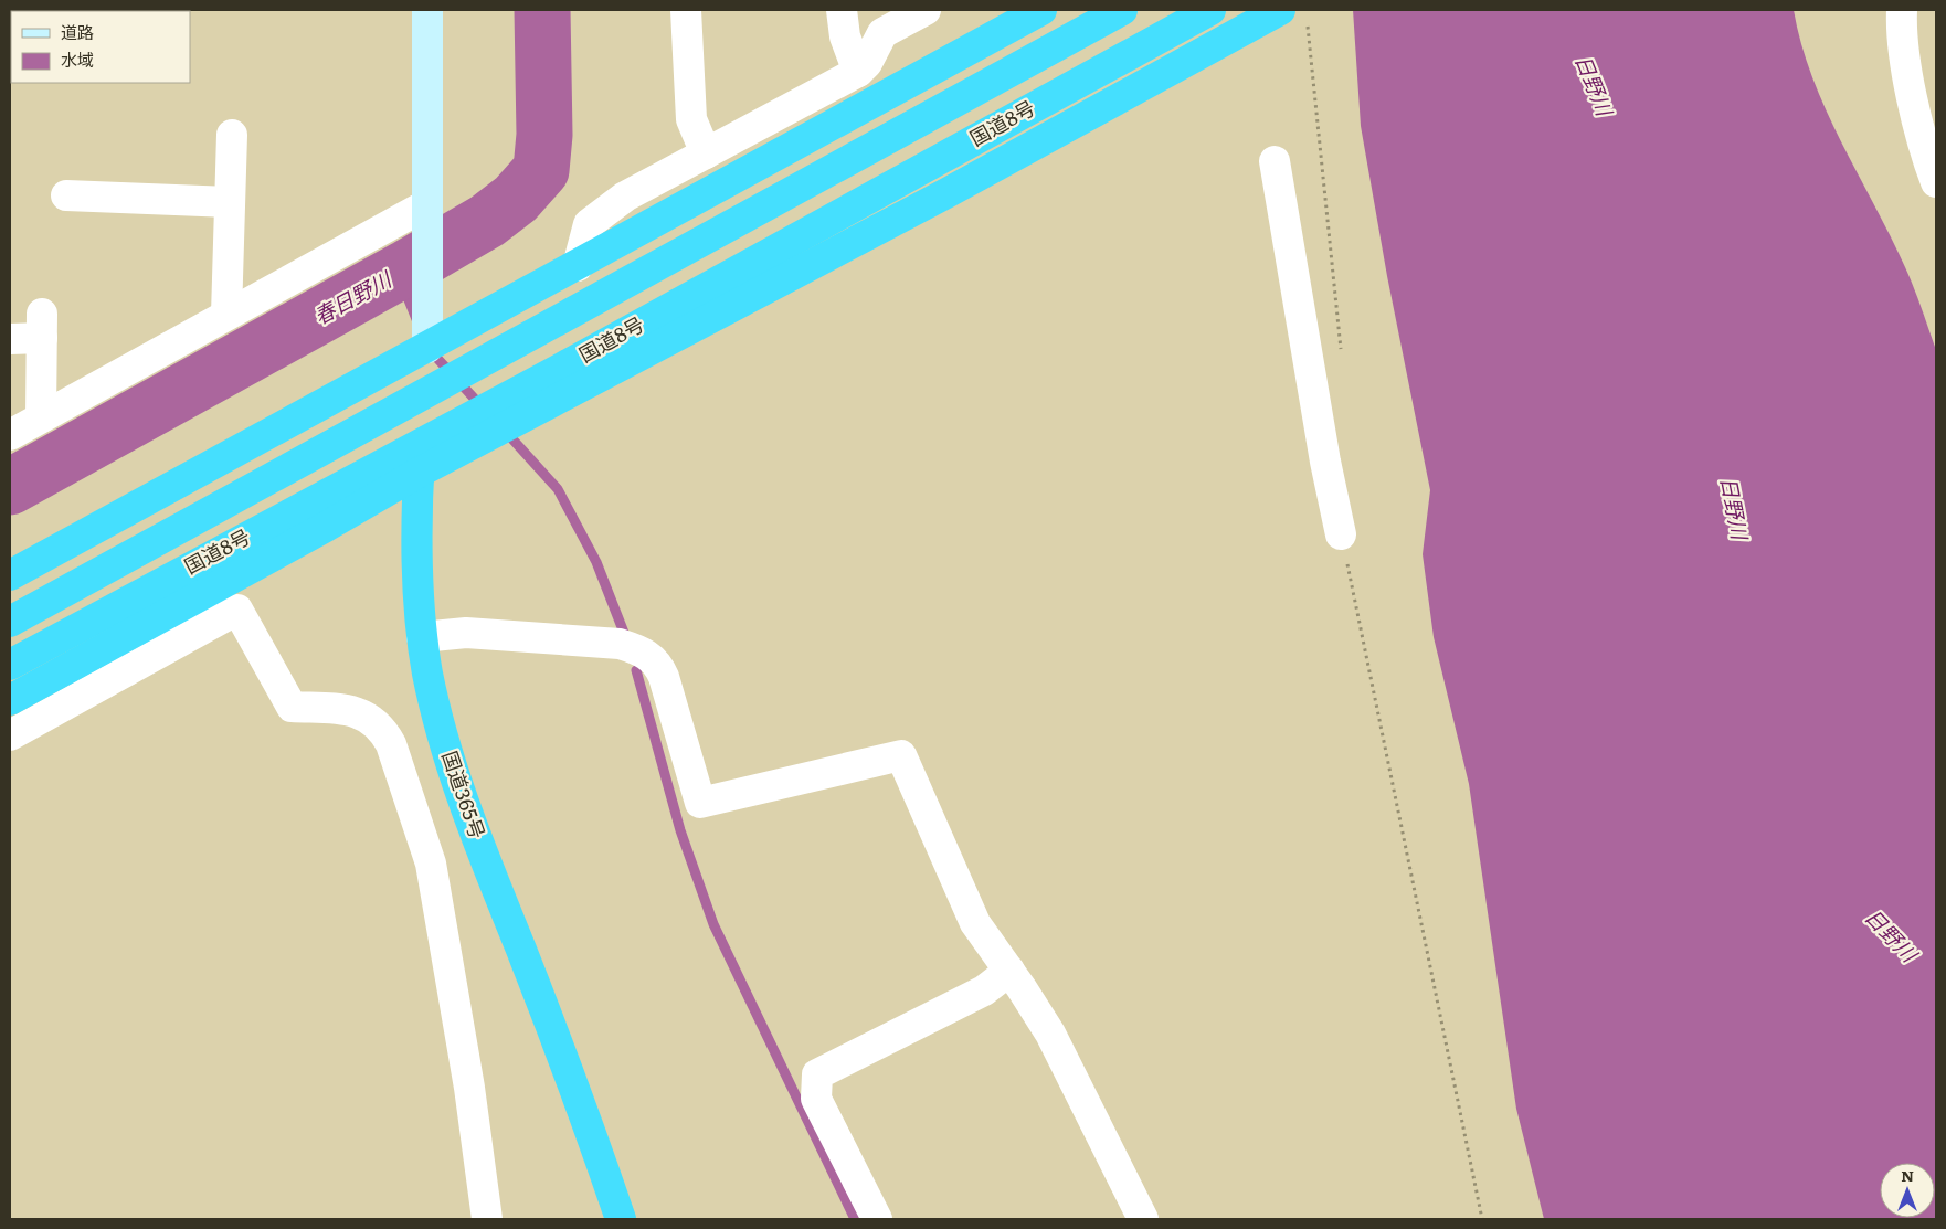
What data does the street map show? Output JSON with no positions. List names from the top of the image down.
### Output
{
  "streets": {
    "highway": ["国道8号", "国道365号"]
  },
  "water": ["日野川", "春日野川"],
  "legend": ["道路", "水域"],
  "north": "top"
}
